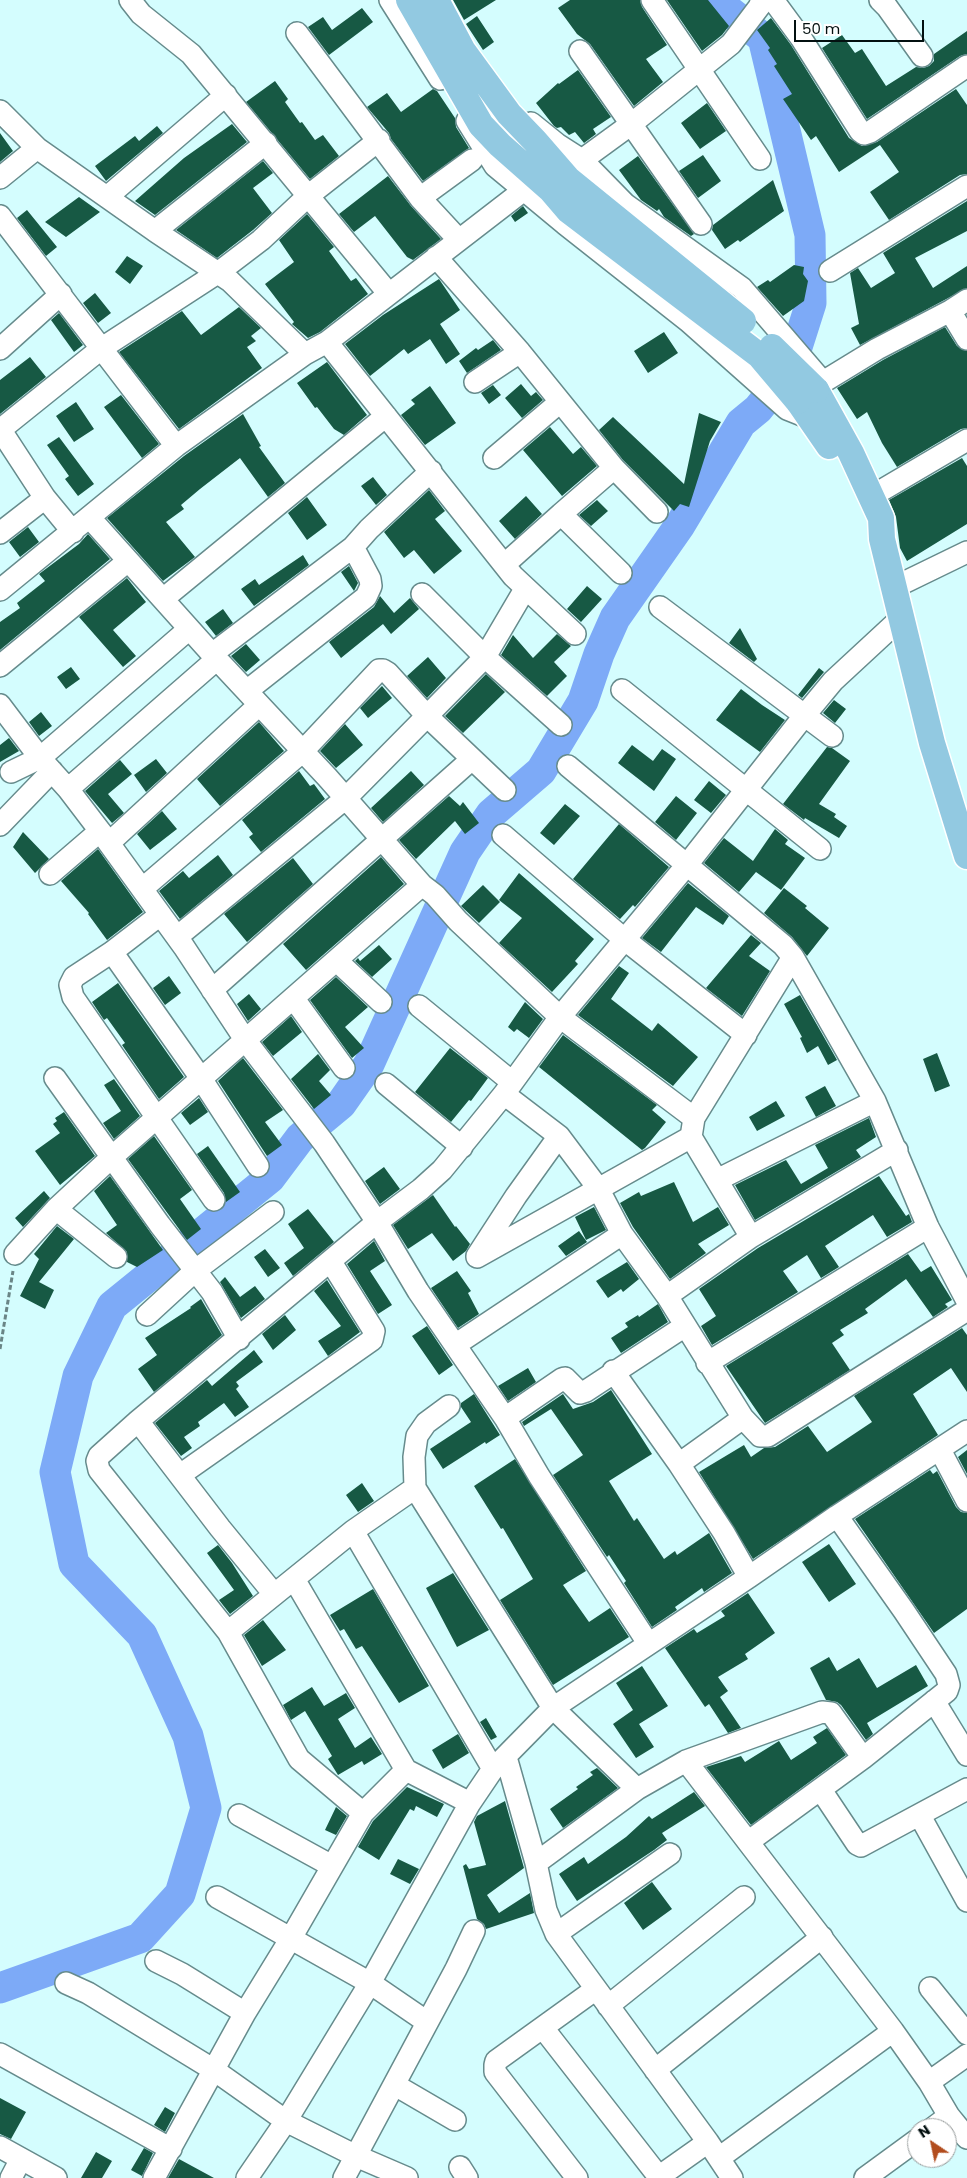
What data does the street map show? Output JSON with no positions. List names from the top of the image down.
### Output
{
  "scale_bar": "50 m",
  "north": "top left"
}
